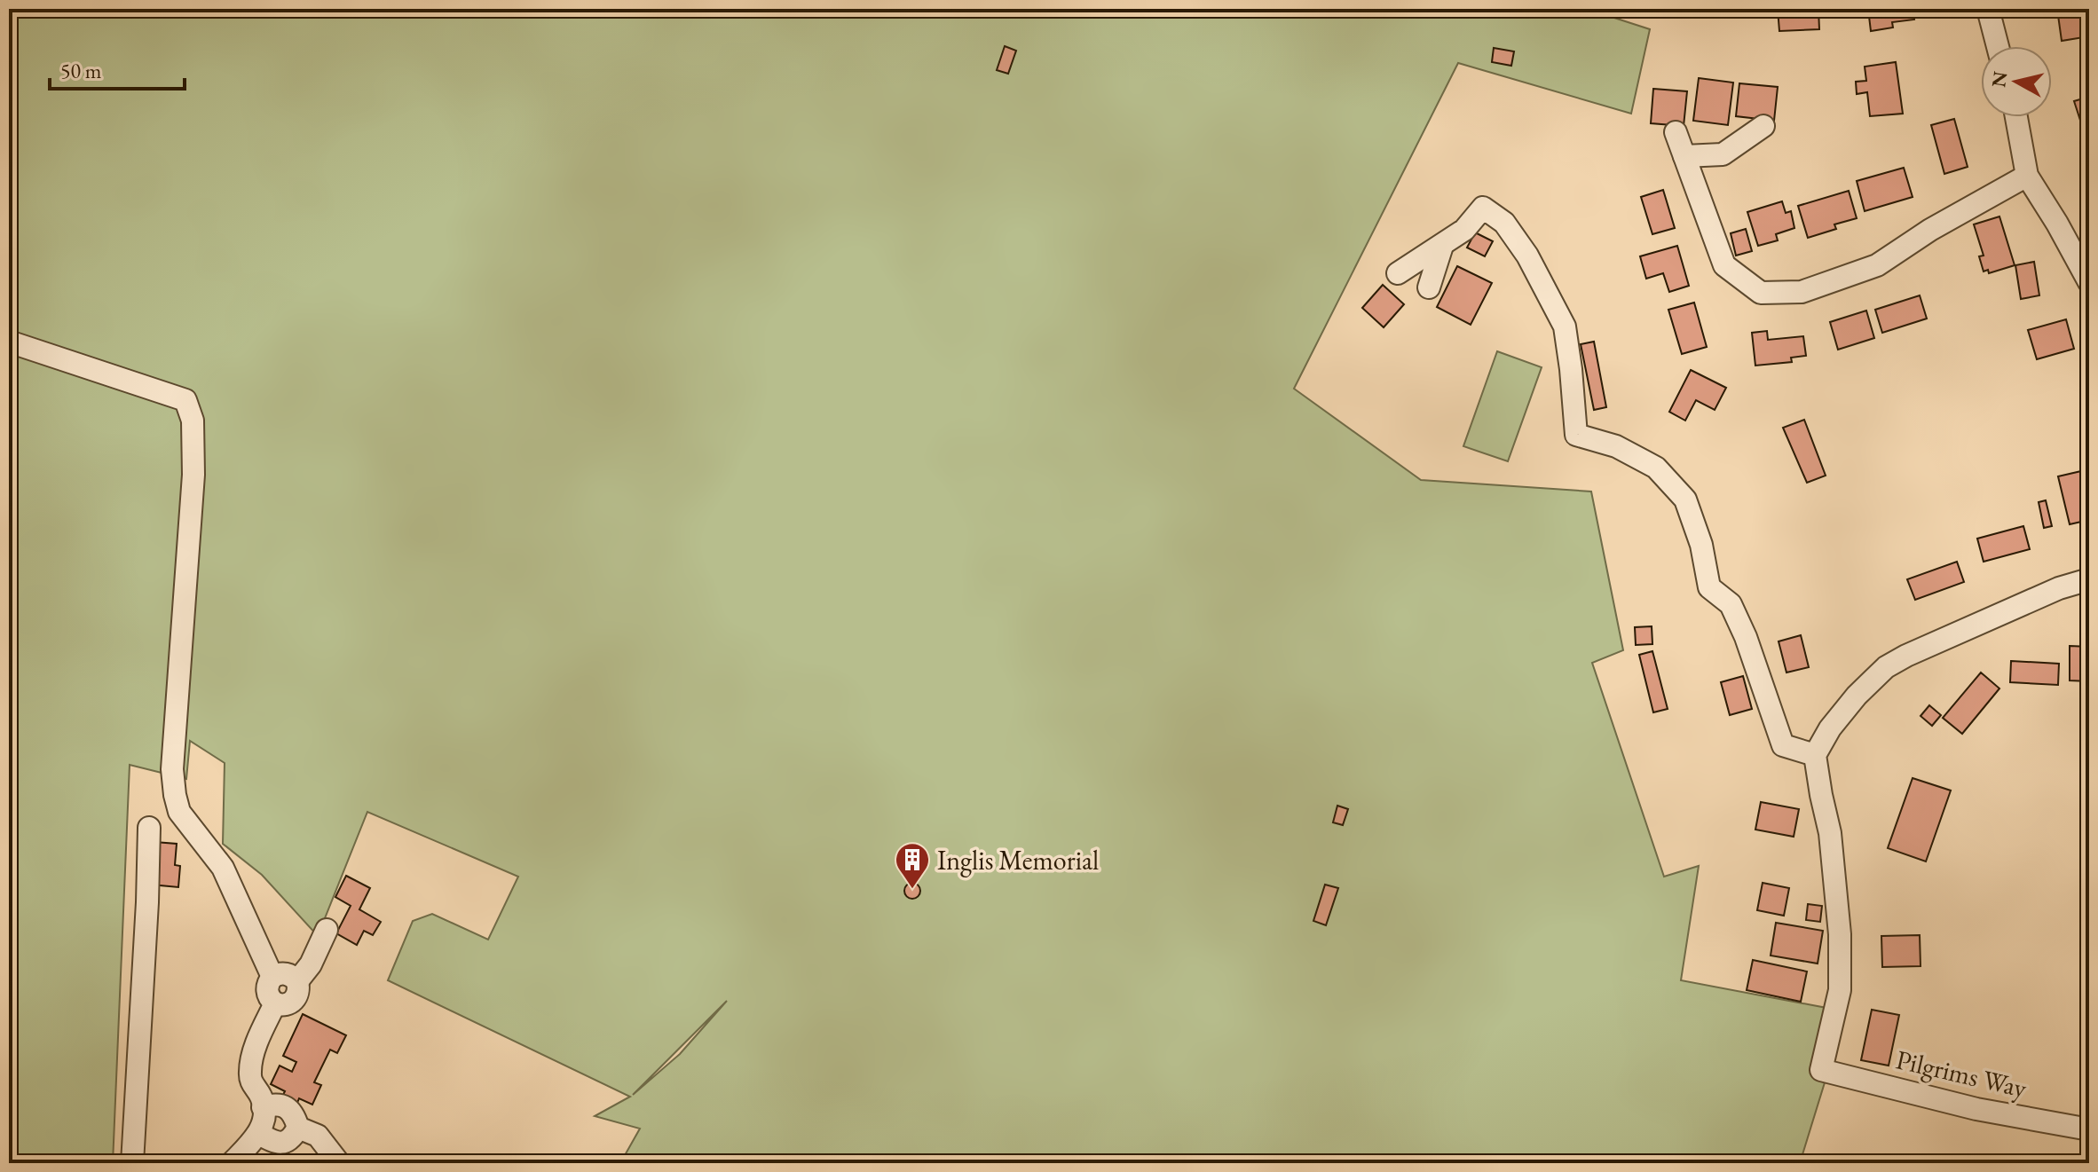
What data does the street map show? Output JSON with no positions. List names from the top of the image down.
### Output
{
  "streets": {
    "street": ["Pilgrims Way"]
  },
  "places": {
    "building": ["Inglis Memorial"]
  },
  "scale_bar": "50 m",
  "north": "left"
}
